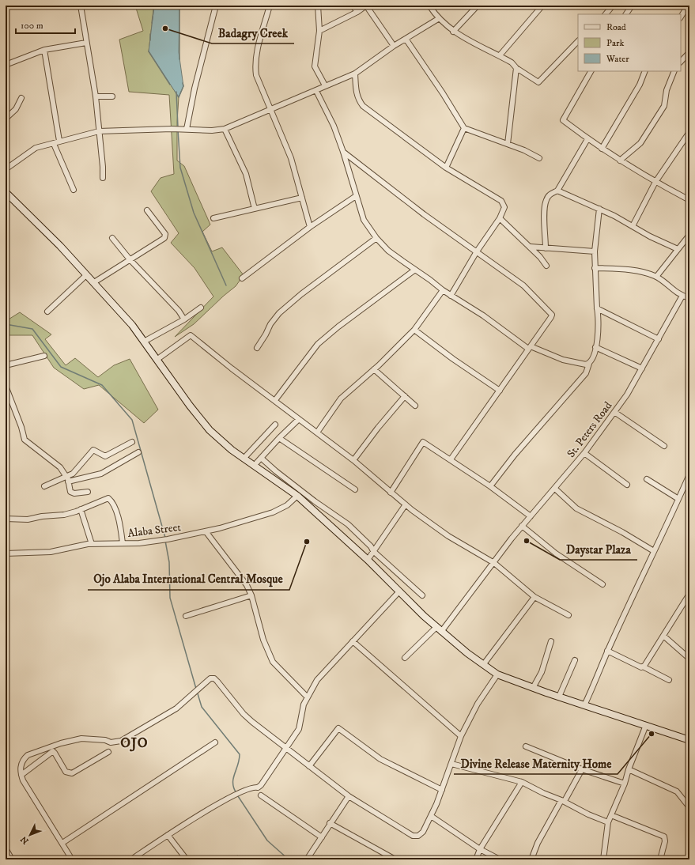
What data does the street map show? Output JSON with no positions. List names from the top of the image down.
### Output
{
  "streets": {
    "street": ["St. Peters Road", "Alaba Street"]
  },
  "districts": ["OJO"],
  "places": [
    "Badagry Creek",
    "Daystar Plaza",
    "Ojo Alaba International Central Mosque",
    "Divine Release Maternity Home"
  ],
  "legend": ["Road", "Park", "Water"],
  "scale_bar": "100 m",
  "north": "bottom left"
}
